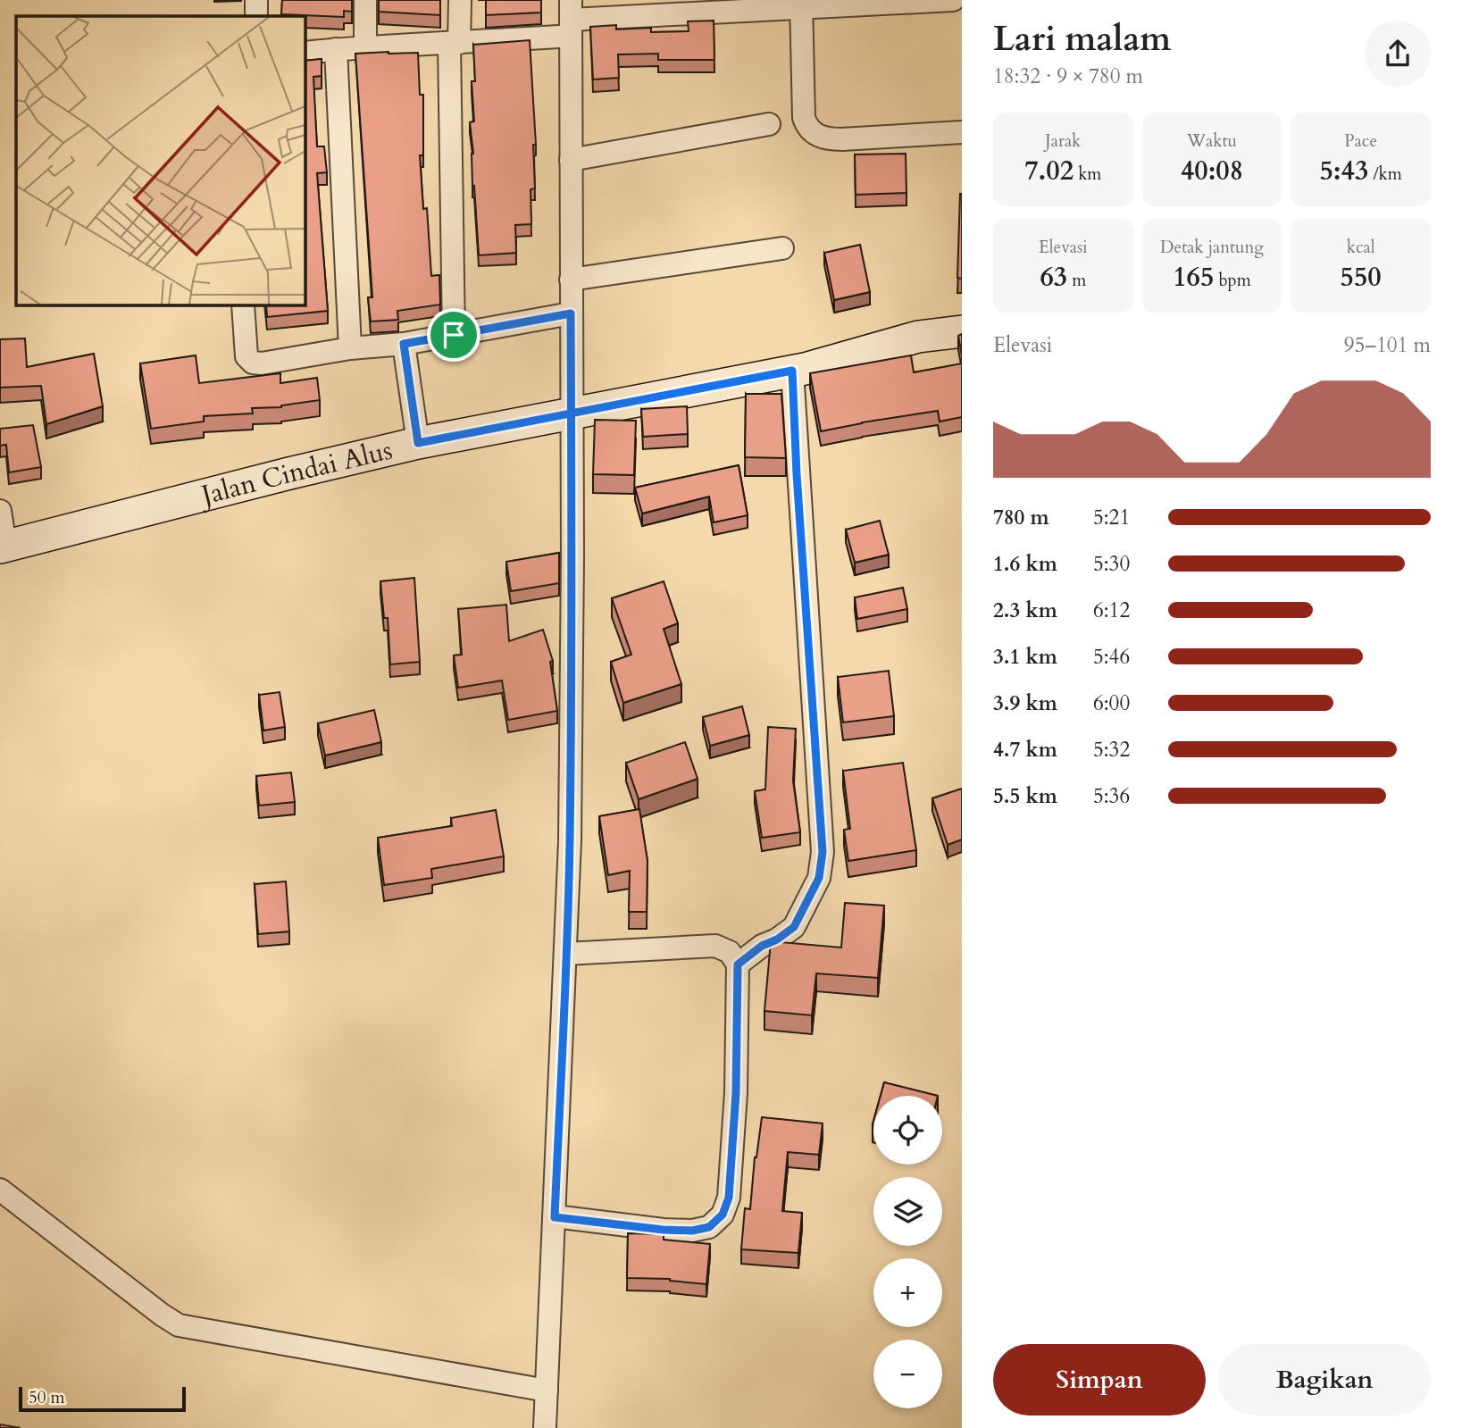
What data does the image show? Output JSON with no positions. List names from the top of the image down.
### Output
{
  "streets": {
    "street": ["Jalan Cindai Alus"]
  },
  "scale_bar": "50 m",
  "page": {
    "heading": ["Lari malam", "18:32 · 9 × 780 m"],
    "stats": [
      ["Jarak", "7.02 km"],
      ["Waktu", "40:08"],
      ["Pace", "5:43 /km"],
      ["Elevasi", "63 m"],
      ["Detak jantung", "165 bpm"],
      ["kcal", "550"]
    ],
    "chart": ["Elevasi", "95–101 m"],
    "list": [
      {
        "name": "780 m",
        "note": "5:21"
      },
      {
        "name": "1.6 km",
        "note": "5:30"
      },
      {
        "name": "2.3 km",
        "note": "6:12"
      },
      {
        "name": "3.1 km",
        "note": "5:46"
      },
      {
        "name": "3.9 km",
        "note": "6:00"
      },
      {
        "name": "4.7 km",
        "note": "5:32"
      },
      {
        "name": "5.5 km",
        "note": "5:36"
      }
    ],
    "map_buttons": ["+", "−"],
    "buttons": ["Simpan", "Bagikan"],
    "scale": "50 m"
  }
}
